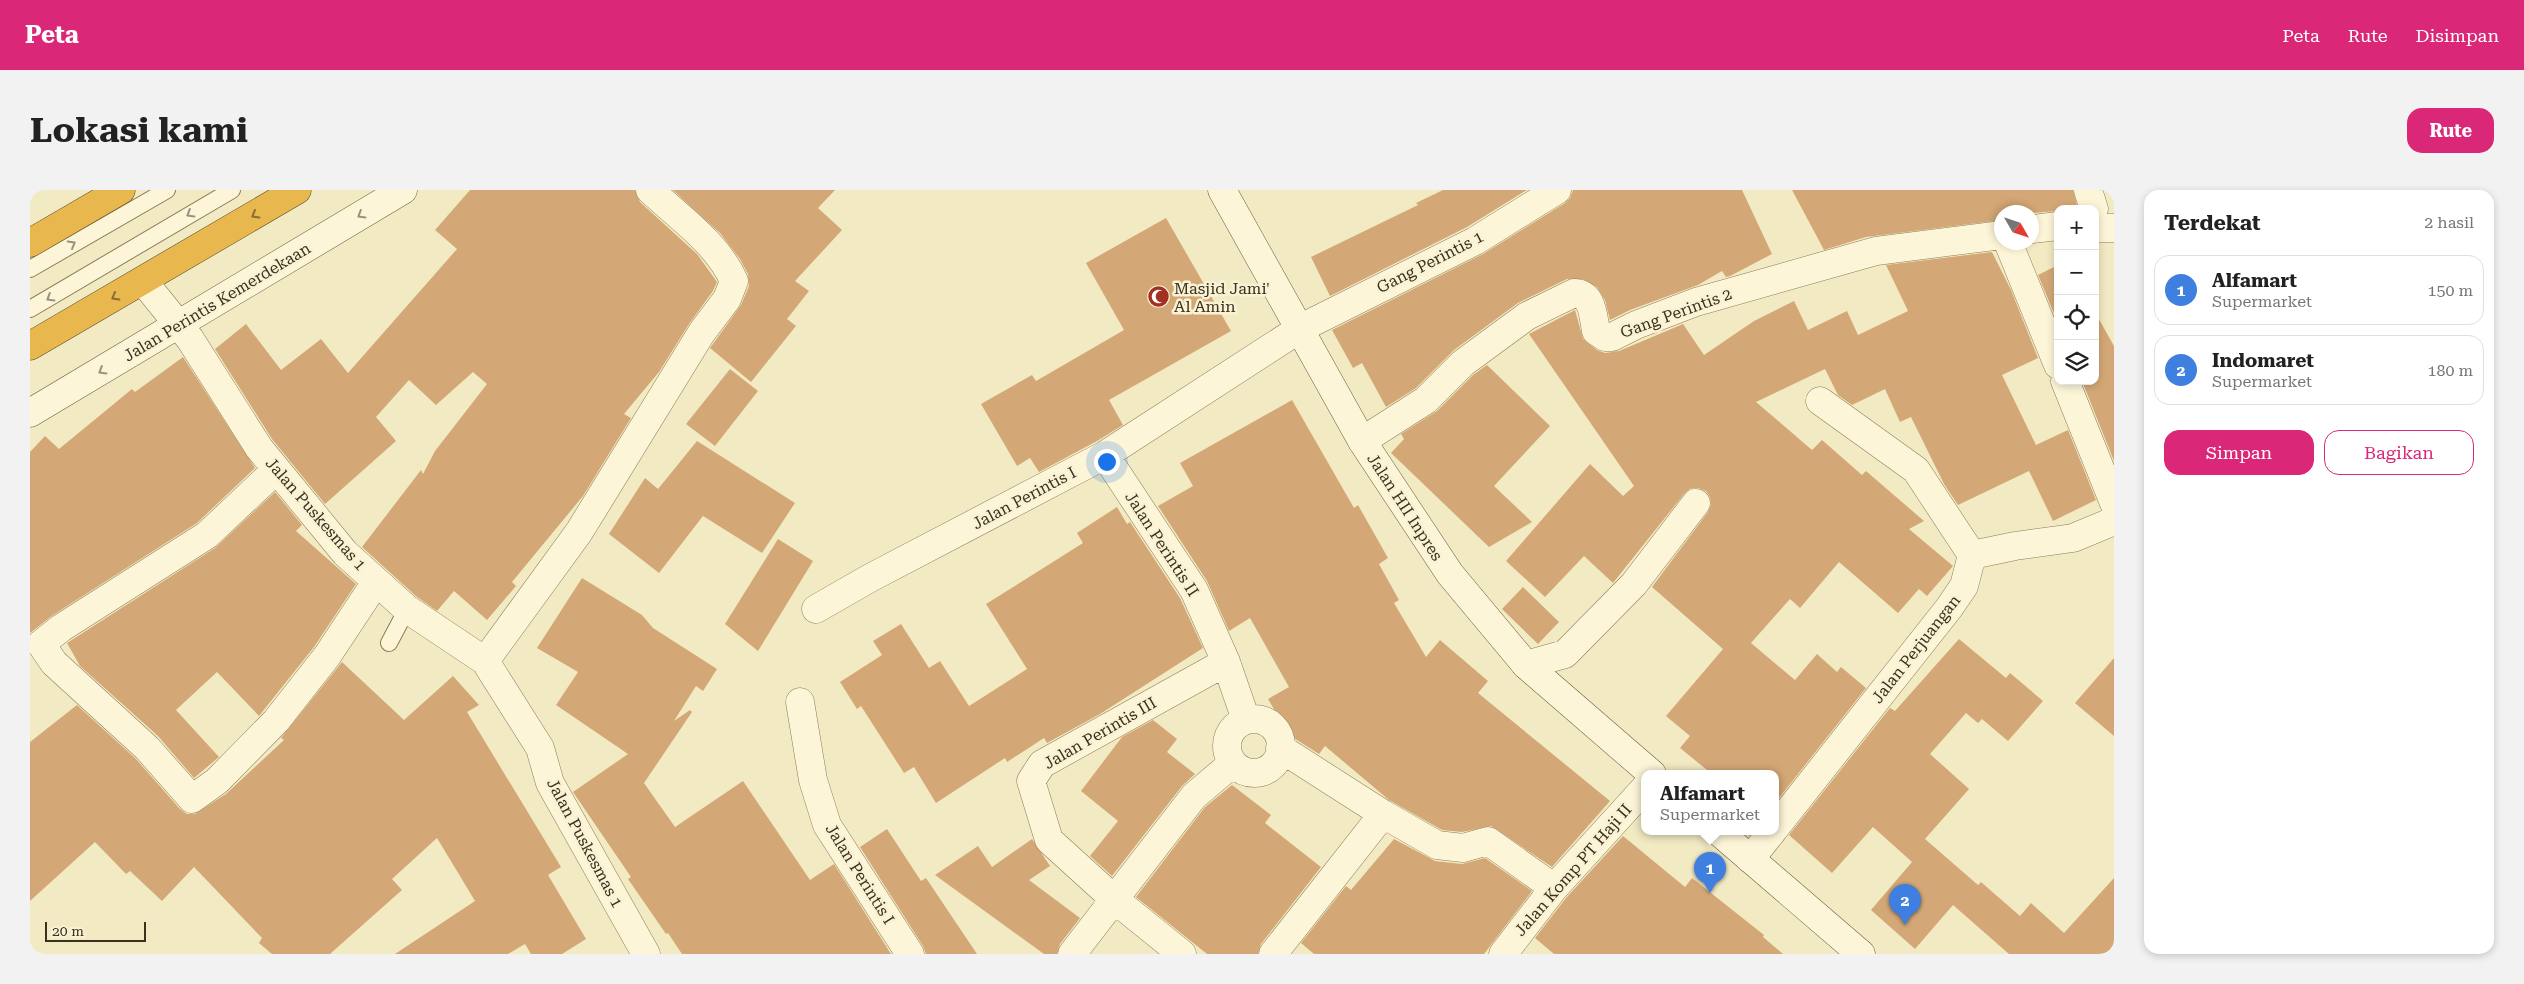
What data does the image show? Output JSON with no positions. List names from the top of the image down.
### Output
{
  "streets": {
    "street": [
      "Gang Perintis 1",
      "Jalan Perintis Kemerdekaan",
      "Gang Perintis 2",
      "Jalan Perintis I",
      "Jalan HII Inpres",
      "Jalan Puskesmas 1",
      "Jalan Perintis II",
      "Jalan Perjuangan",
      "Jalan Perintis III",
      "Jalan Komp PT Haji II"
    ]
  },
  "crossings": [
    ["Gang Perintis 1", "Jalan Perintis I"],
    ["Gang Perintis 1", "Jalan HII Inpres"],
    ["Jalan Perintis Kemerdekaan", "Jalan Puskesmas 1"],
    ["Gang Perintis 2", "Jalan HII Inpres"],
    ["Jalan Perintis I", "Jalan HII Inpres"],
    ["Jalan Perintis I", "Jalan Perintis II"],
    ["Jalan Perintis II", "Jalan Perintis III"]
  ],
  "places": {
    "mosque": ["Masjid Jami' Al Amin"]
  },
  "scale_bar": "20 m",
  "north": "bottom right",
  "page": {
    "header": "Peta",
    "nav": ["Peta", "Rute", "Disimpan"],
    "buttons": [
      "Rute",
      ["Simpan", "Bagikan"]
    ],
    "title": "Lokasi kami",
    "heading": ["Terdekat", "2 hasil"],
    "map_buttons": ["+", "−"],
    "list": [
      {
        "mark": "1",
        "name": "Alfamart",
        "note": "Supermarket",
        "value": "150 m"
      },
      {
        "mark": "2",
        "name": "Indomaret",
        "note": "Supermarket",
        "value": "180 m"
      }
    ],
    "popup": ["Alfamart", "Supermarket"],
    "pins": ["1", "2"],
    "scale": "20 m"
  }
}
